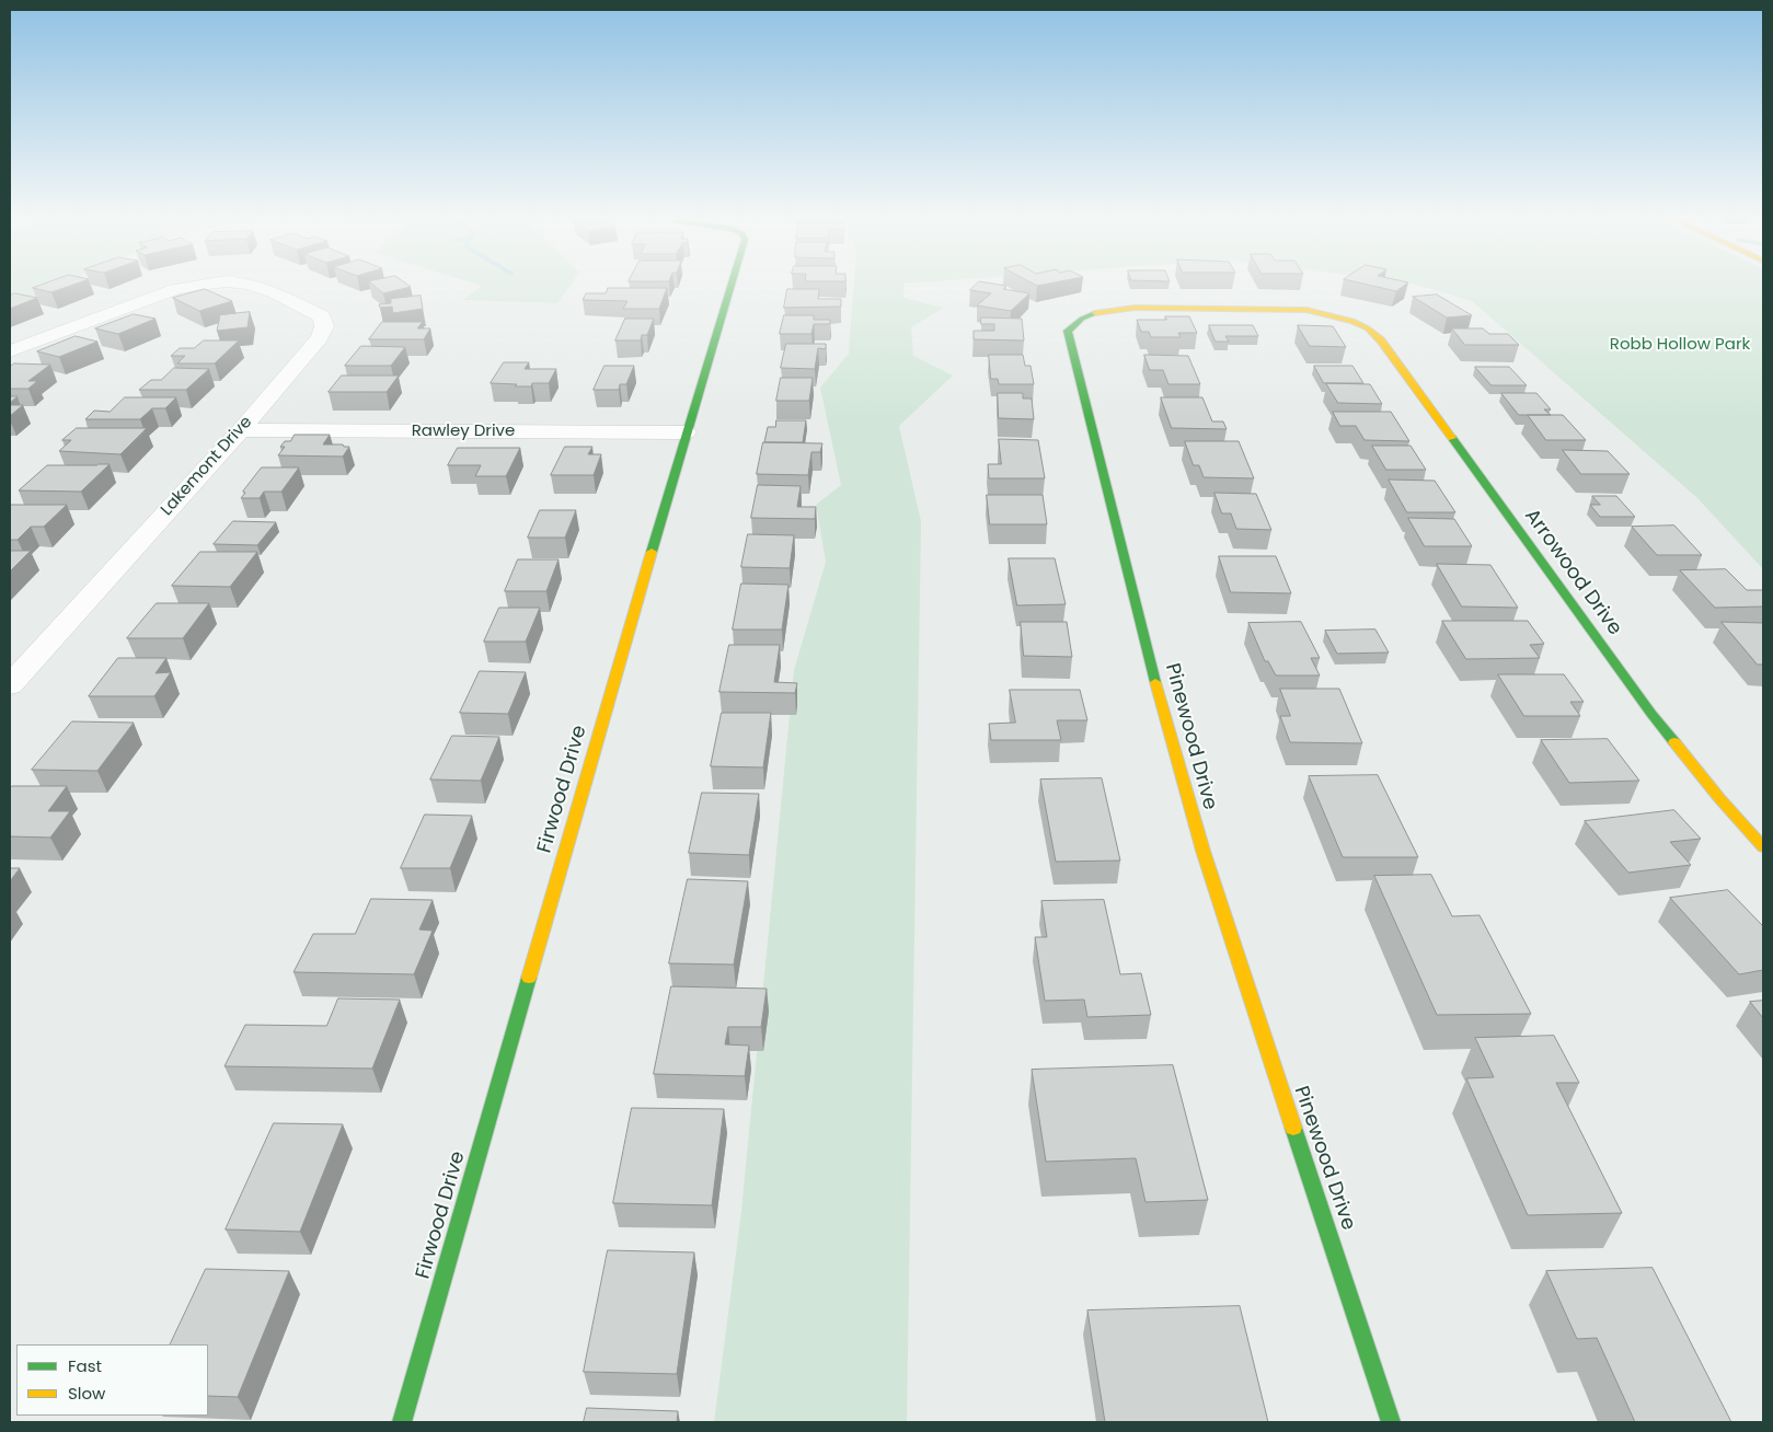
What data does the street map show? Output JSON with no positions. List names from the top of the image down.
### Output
{
  "streets": {
    "street": [
      "Rawley Drive",
      "Lakemont Drive",
      "Arrowood Drive",
      "Pinewood Drive",
      "Firwood Drive"
    ]
  },
  "crossings": [
    ["Rawley Drive", "Lakemont Drive"],
    ["Rawley Drive", "Firwood Drive"],
    ["Arrowood Drive", "Pinewood Drive"]
  ],
  "parks": ["Robb Hollow Park"],
  "legend": ["Fast", "Slow"]
}
